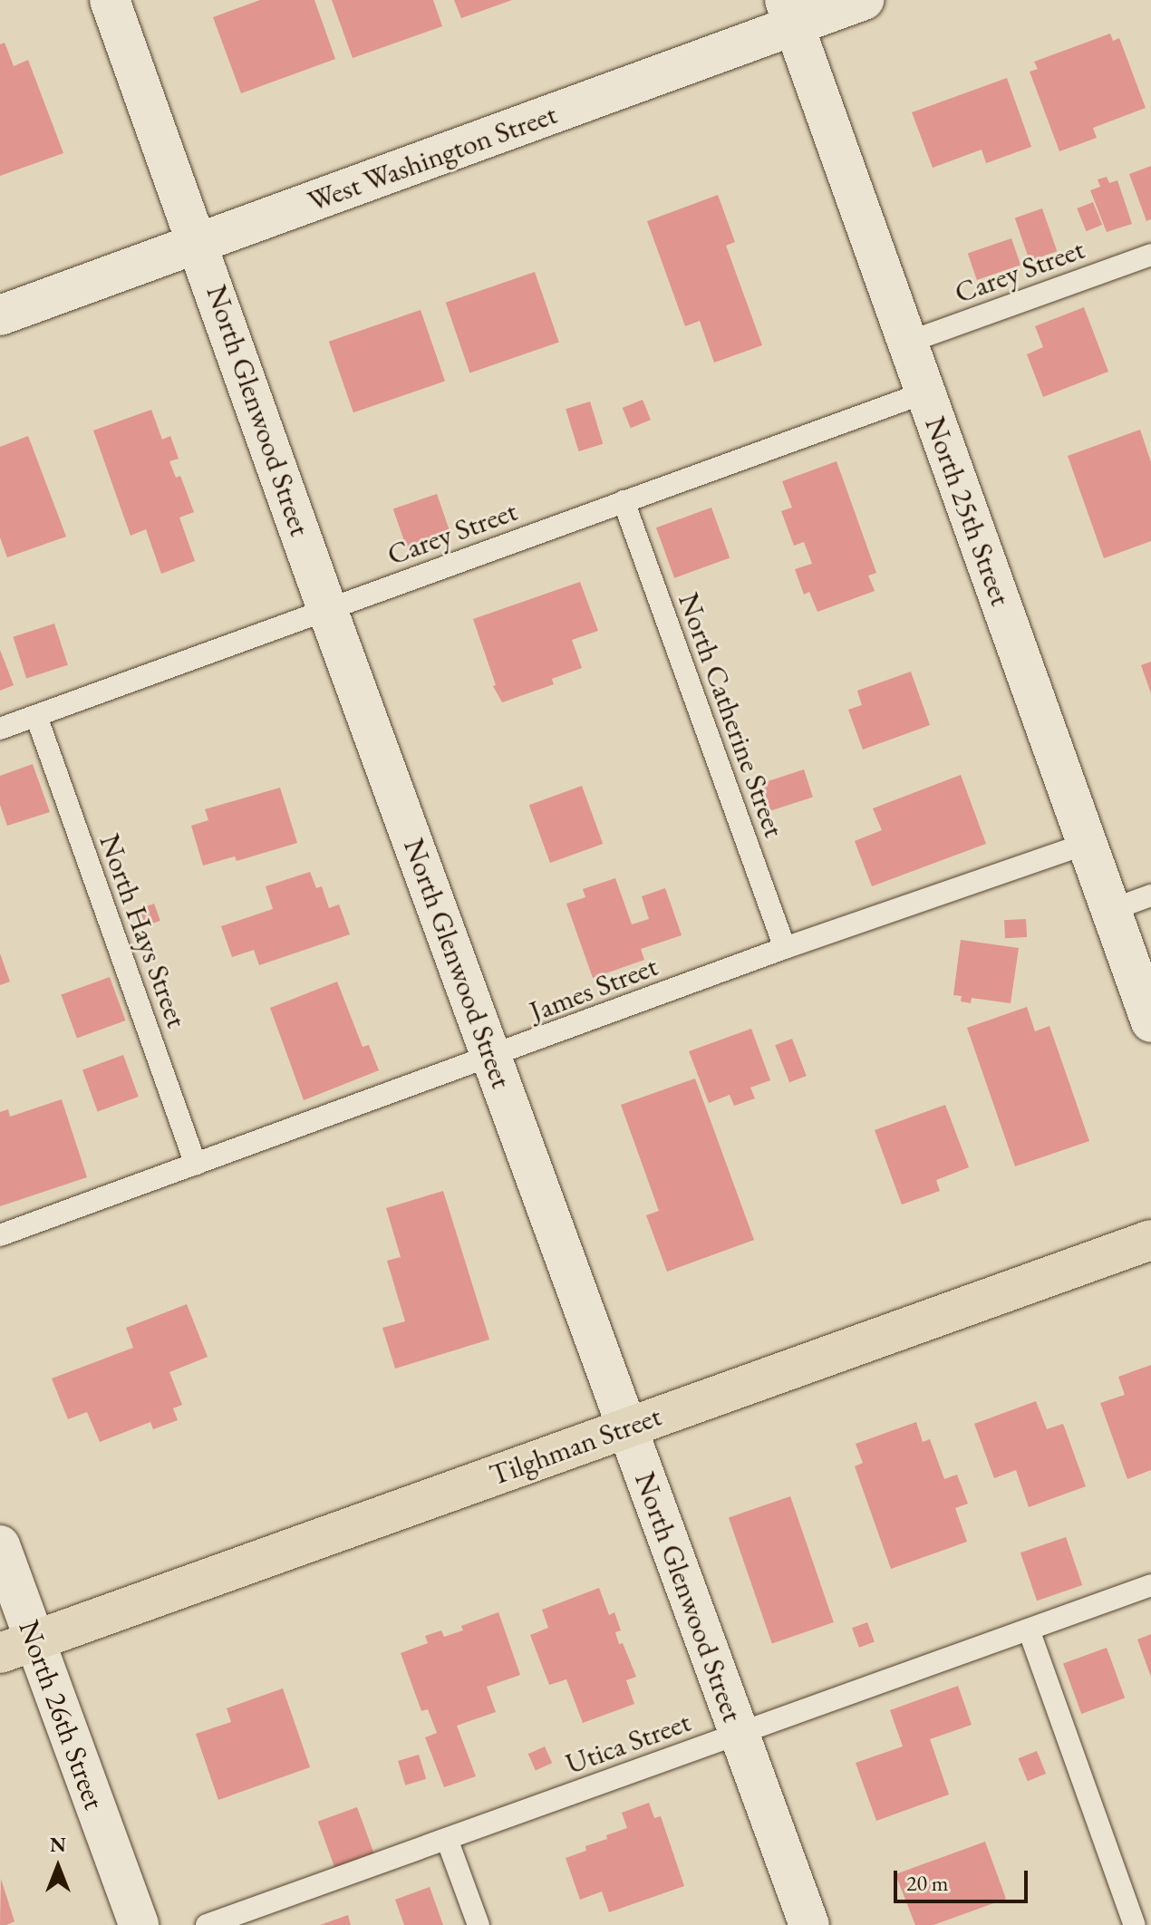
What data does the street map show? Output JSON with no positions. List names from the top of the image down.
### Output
{
  "streets": {
    "main road": ["Tilghman Street"],
    "street": [
      "West Washington Street",
      "North Glenwood Street",
      "North 25th Street",
      "North 26th Street"
    ],
    "lane": [
      "Carey Street",
      "North Catherine Street",
      "North Hays Street",
      "James Street",
      "Utica Street"
    ]
  },
  "crossings": [
    ["West Washington Street", "North Glenwood Street"],
    ["West Washington Street", "North 25th Street"],
    ["Carey Street", "North Glenwood Street"],
    ["Carey Street", "North 25th Street"],
    ["Carey Street", "North Catherine Street"],
    ["Carey Street", "North Hays Street"],
    ["North Glenwood Street", "James Street"],
    ["North Glenwood Street", "Tilghman Street"],
    ["North Glenwood Street", "Utica Street"],
    ["North 25th Street", "James Street"],
    ["North Catherine Street", "James Street"],
    ["North Hays Street", "James Street"],
    ["Tilghman Street", "North 26th Street"]
  ],
  "scale_bar": "20 m",
  "north": "top"
}
